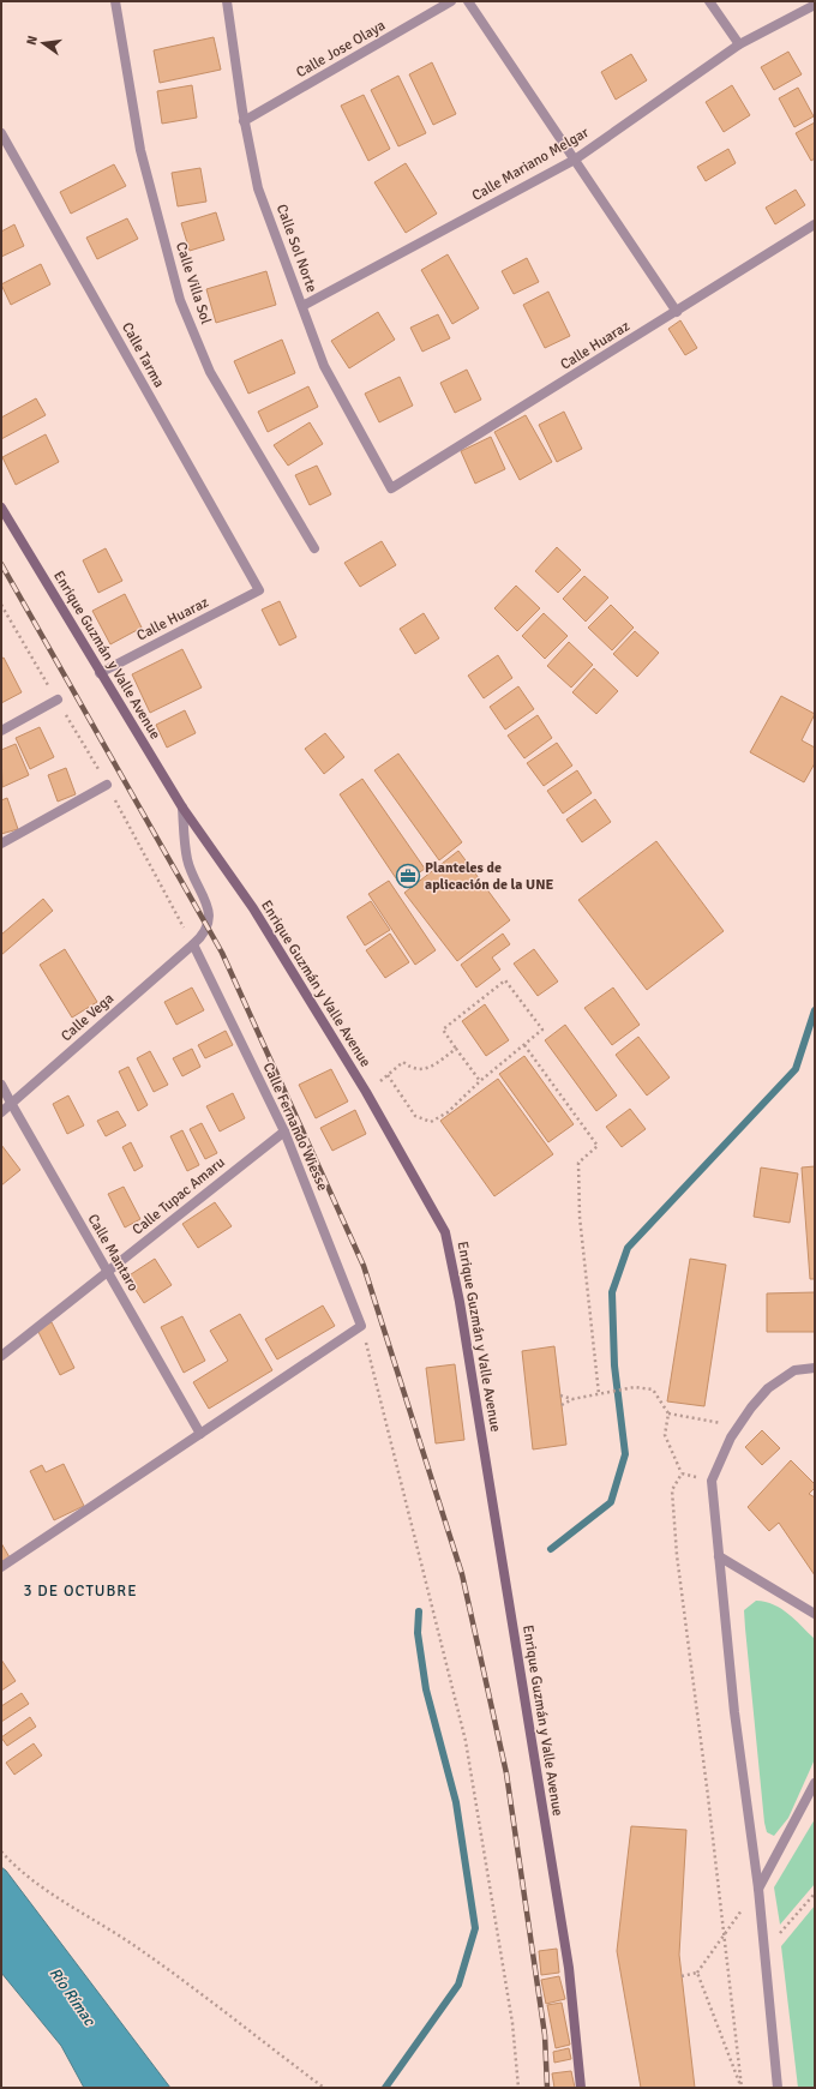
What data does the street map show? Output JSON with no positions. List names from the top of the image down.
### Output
{
  "streets": {
    "street": [
      "Calle Jose Olaya",
      "Calle Mariano Melgar",
      "Calle Sol Norte",
      "Calle Villa Sol",
      "Calle Huaraz",
      "Calle Tarma",
      "Enrique Guzmán y Valle Avenue",
      "Calle Vega",
      "Calle Fernando Wiesse",
      "Calle Tupac Amaru",
      "Calle Mantaro"
    ]
  },
  "crossings": [
    ["Calle Jose Olaya", "Calle Sol Norte"],
    ["Calle Mariano Melgar", "Calle Sol Norte"],
    ["Calle Sol Norte", "Calle Huaraz"],
    ["Calle Huaraz", "Calle Tarma"],
    ["Calle Huaraz", "Enrique Guzmán y Valle Avenue"],
    ["Enrique Guzmán y Valle Avenue", "Calle Vega"],
    ["Calle Vega", "Calle Fernando Wiesse"],
    ["Calle Vega", "Calle Mantaro"],
    ["Calle Fernando Wiesse", "Calle Tupac Amaru"],
    ["Calle Tupac Amaru", "Calle Mantaro"]
  ],
  "districts": ["3 DE OCTUBRE"],
  "water": ["Río Rímac"],
  "places": {
    "office": ["Planteles de aplicación de la UNE"]
  },
  "north": "left"
}
